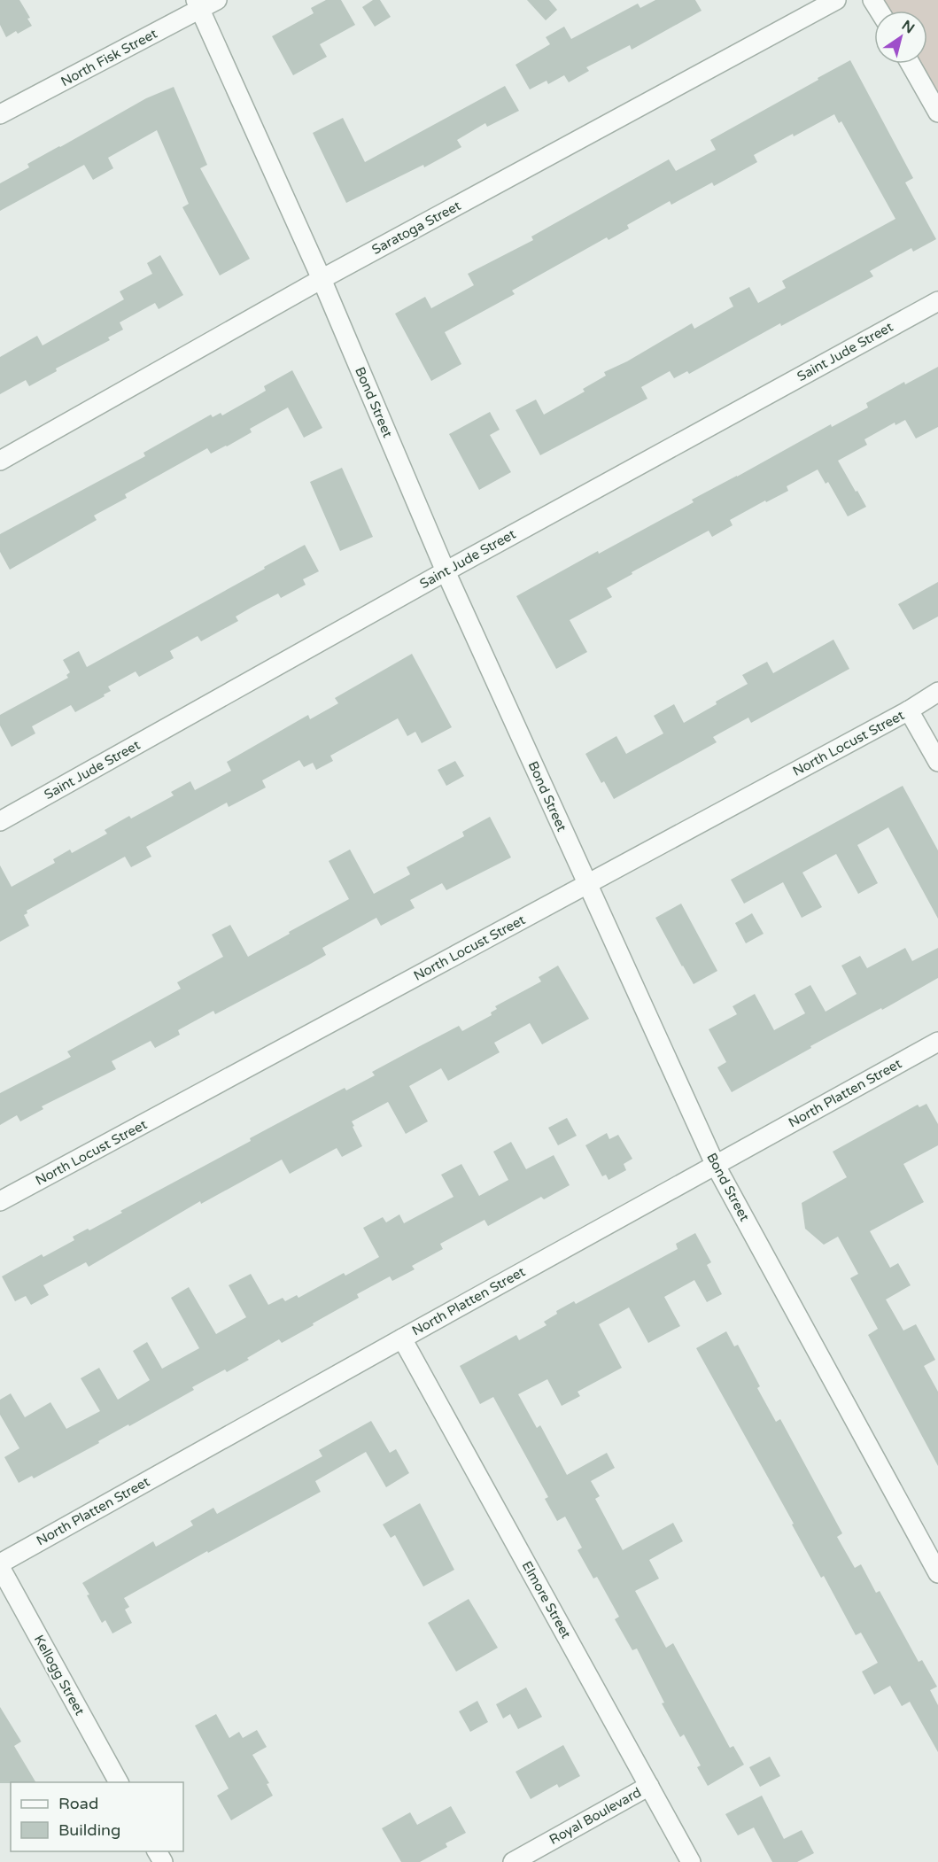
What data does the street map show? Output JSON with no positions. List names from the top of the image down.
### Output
{
  "streets": {
    "street": [
      "North Fisk Street",
      "Saratoga Street",
      "Saint Jude Street",
      "Bond Street",
      "North Locust Street",
      "North Platten Street",
      "Elmore Street",
      "Kellogg Street",
      "Royal Boulevard"
    ]
  },
  "crossings": [
    ["North Fisk Street", "Bond Street"],
    ["Saratoga Street", "Bond Street"],
    ["Saint Jude Street", "Bond Street"],
    ["Bond Street", "North Locust Street"],
    ["Bond Street", "North Platten Street"],
    ["North Platten Street", "Elmore Street"],
    ["North Platten Street", "Kellogg Street"],
    ["Elmore Street", "Royal Boulevard"]
  ],
  "legend": ["Road", "Building"],
  "north": "top right"
}
